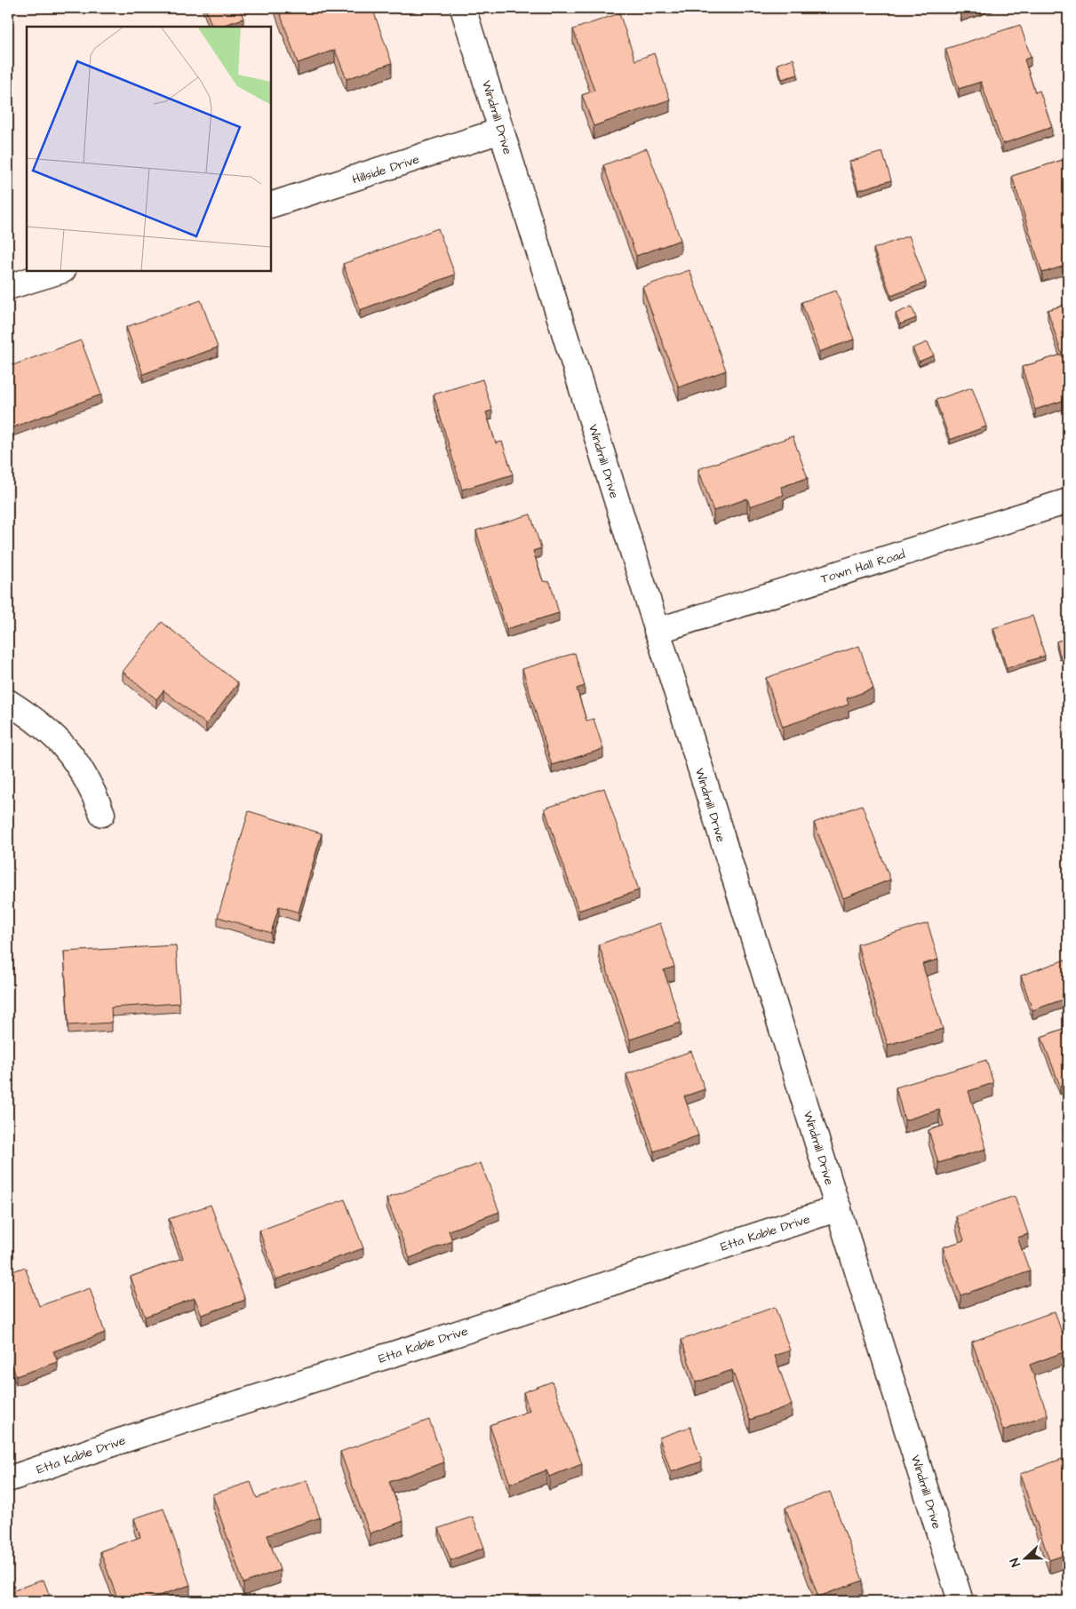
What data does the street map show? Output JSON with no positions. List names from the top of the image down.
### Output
{
  "streets": {
    "street": [
      "Windmill Drive",
      "Hillside Drive",
      "Town Hall Road",
      "Etta Kable Drive"
    ]
  },
  "crossings": [
    ["Windmill Drive", "Hillside Drive"],
    ["Windmill Drive", "Town Hall Road"],
    ["Windmill Drive", "Etta Kable Drive"]
  ],
  "north": "left"
}
